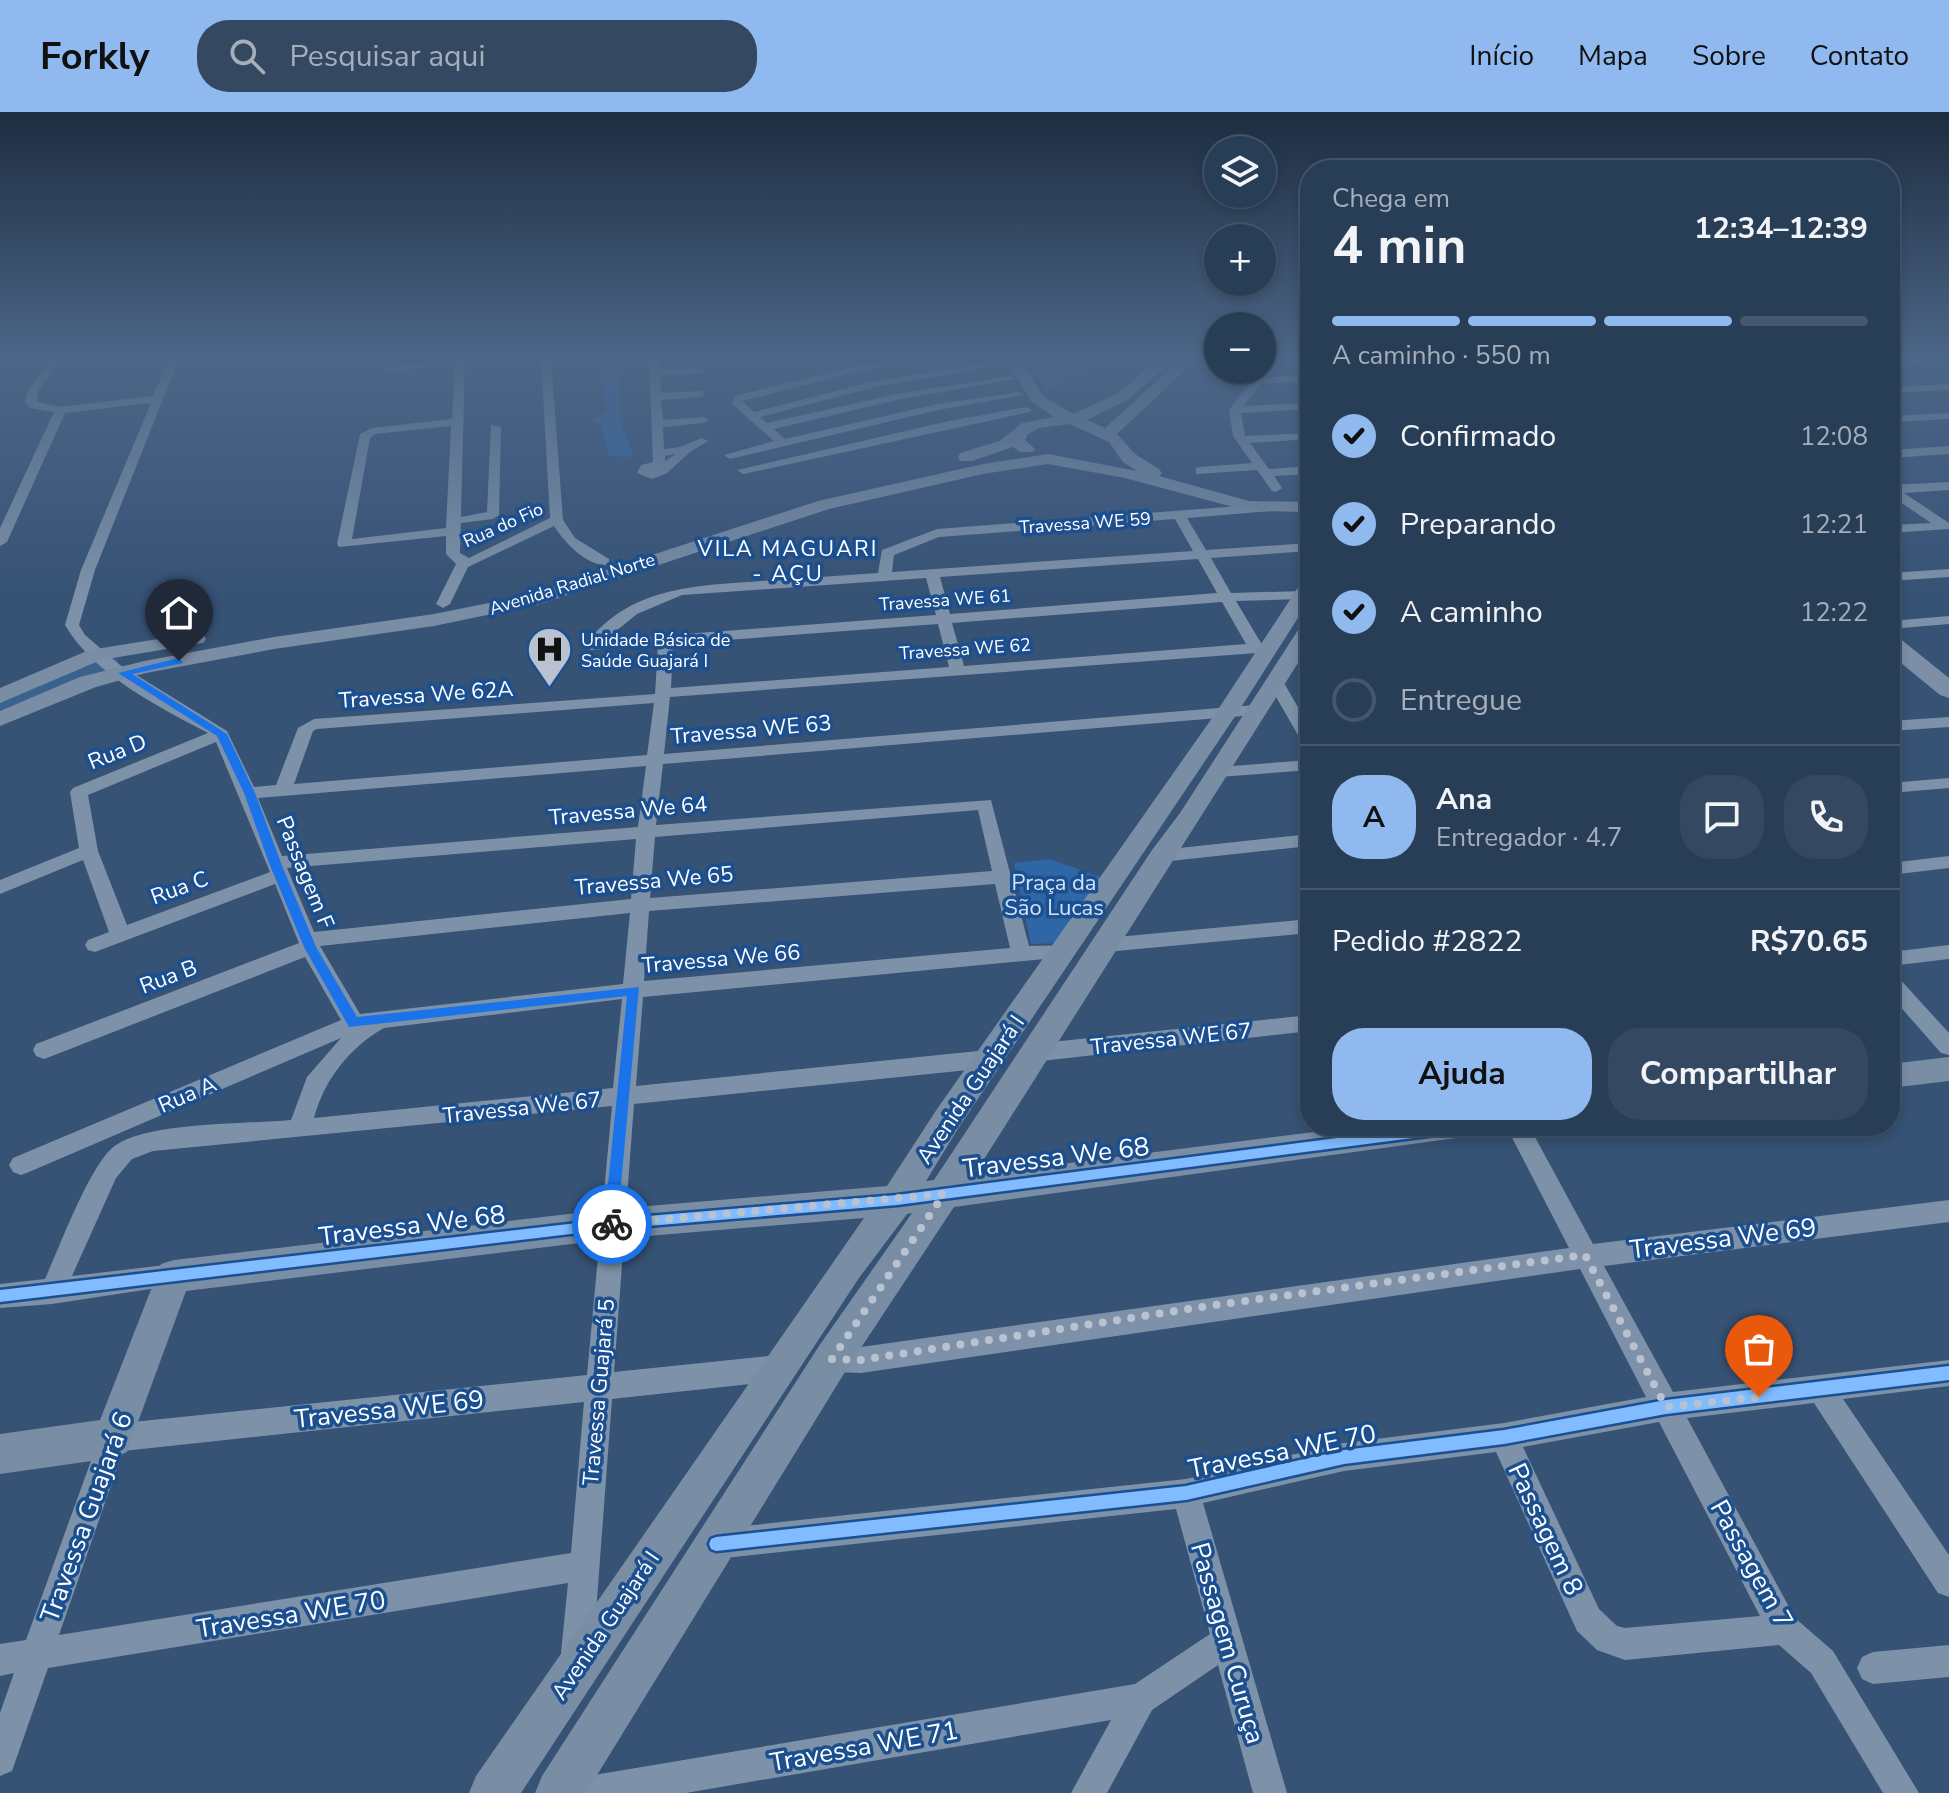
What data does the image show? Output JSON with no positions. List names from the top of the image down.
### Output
{
  "streets": {
    "main road": [
      "Travessa WE 59",
      "Avenida Radial Norte",
      "Avenida Guajará I",
      "Travessa We 68",
      "Travessa WE 69",
      "Travessa Guajará 6"
    ],
    "street": [
      "Rua do Fio",
      "Travessa WE 61",
      "Travessa WE 62",
      "Travessa We 62A",
      "Travessa WE 63",
      "Rua D",
      "Travessa We 64",
      "Passagem F",
      "Travessa We 65",
      "Rua C",
      "Travessa We 66",
      "Rua B",
      "Travessa WE 67",
      "Rua A",
      "Travessa We 67",
      "Travessa We 69",
      "Travessa Guajará 5",
      "Travessa WE 70",
      "Passagem 8",
      "Passagem 7",
      "Passagem Curuça",
      "Travessa WE 71"
    ]
  },
  "crossings": [
    ["Travessa WE 61", "Travessa Guajará 5"],
    ["Travessa WE 62", "Travessa We 62A"],
    ["Travessa WE 62", "Avenida Guajará I"],
    ["Travessa WE 62", "Travessa Guajará 5"],
    ["Travessa We 62A", "Travessa WE 63"],
    ["Travessa We 62A", "Travessa Guajará 5"],
    ["Travessa WE 63", "Passagem F"],
    ["Travessa WE 63", "Avenida Guajará I"],
    ["Travessa WE 63", "Travessa Guajará 5"],
    ["Rua D", "Passagem F"],
    ["Rua D", "Rua C"],
    ["Travessa We 64", "Passagem F"],
    ["Travessa We 64", "Travessa We 65"],
    ["Travessa We 64", "Rua C"],
    ["Travessa We 64", "Travessa Guajará 5"],
    ["Passagem F", "Travessa We 65"],
    ["Passagem F", "Rua C"],
    ["Passagem F", "Rua B"],
    ["Passagem F", "Rua A"],
    ["Travessa We 65", "Rua B"],
    ["Travessa We 65", "Travessa Guajará 5"],
    ["Travessa We 66", "Avenida Guajará I"],
    ["Travessa We 66", "Travessa Guajará 5"],
    ["Travessa WE 67", "Avenida Guajará I"],
    ["Avenida Guajará I", "Travessa We 67"],
    ["Avenida Guajará I", "Travessa We 68"],
    ["Avenida Guajará I", "Travessa We 69"],
    ["Avenida Guajará I", "Travessa Guajará 5"],
    ["Avenida Guajará I", "Travessa WE 69"],
    ["Avenida Guajará I", "Travessa WE 70"],
    ["Travessa We 67", "Travessa Guajará 5"],
    ["Travessa We 68", "Travessa Guajará 5"],
    ["Travessa We 68", "Travessa Guajará 6"],
    ["Travessa We 69", "Passagem 7"],
    ["Travessa Guajará 5", "Travessa WE 69"],
    ["Travessa Guajará 5", "Travessa WE 70"],
    ["Travessa WE 69", "Travessa Guajará 6"],
    ["Travessa WE 70", "Travessa Guajará 6"],
    ["Travessa WE 70", "Passagem 8"],
    ["Travessa WE 70", "Passagem 7"],
    ["Travessa WE 70", "Passagem Curuça"],
    ["Passagem 8", "Passagem 7"]
  ],
  "districts": ["VILA MAGUARI - AÇU"],
  "parks": ["Praça da São Lucas"],
  "places": {
    "hospital": ["Unidade Básica de Saúde Guajará I"]
  },
  "page": {
    "header": "Forkly",
    "search": "Pesquisar aqui",
    "nav": [
      "Início",
      "Mapa",
      "Sobre",
      "Contato"
    ],
    "map_buttons": ["+", "−"],
    "heading": ["4 min", "Chega em", "12:34–12:39"],
    "panel": [
      "Ana",
      "Entregador · 4.7",
      "Pedido #2822",
      "R$70.65"
    ],
    "bar": "A caminho · 550 m",
    "list": [
      ["Confirmado", "12:08"],
      ["Preparando", "12:21"],
      ["A caminho", "12:22"],
      "Entregue"
    ],
    "round": "A",
    "buttons": ["Ajuda", "Compartilhar"]
  }
}
